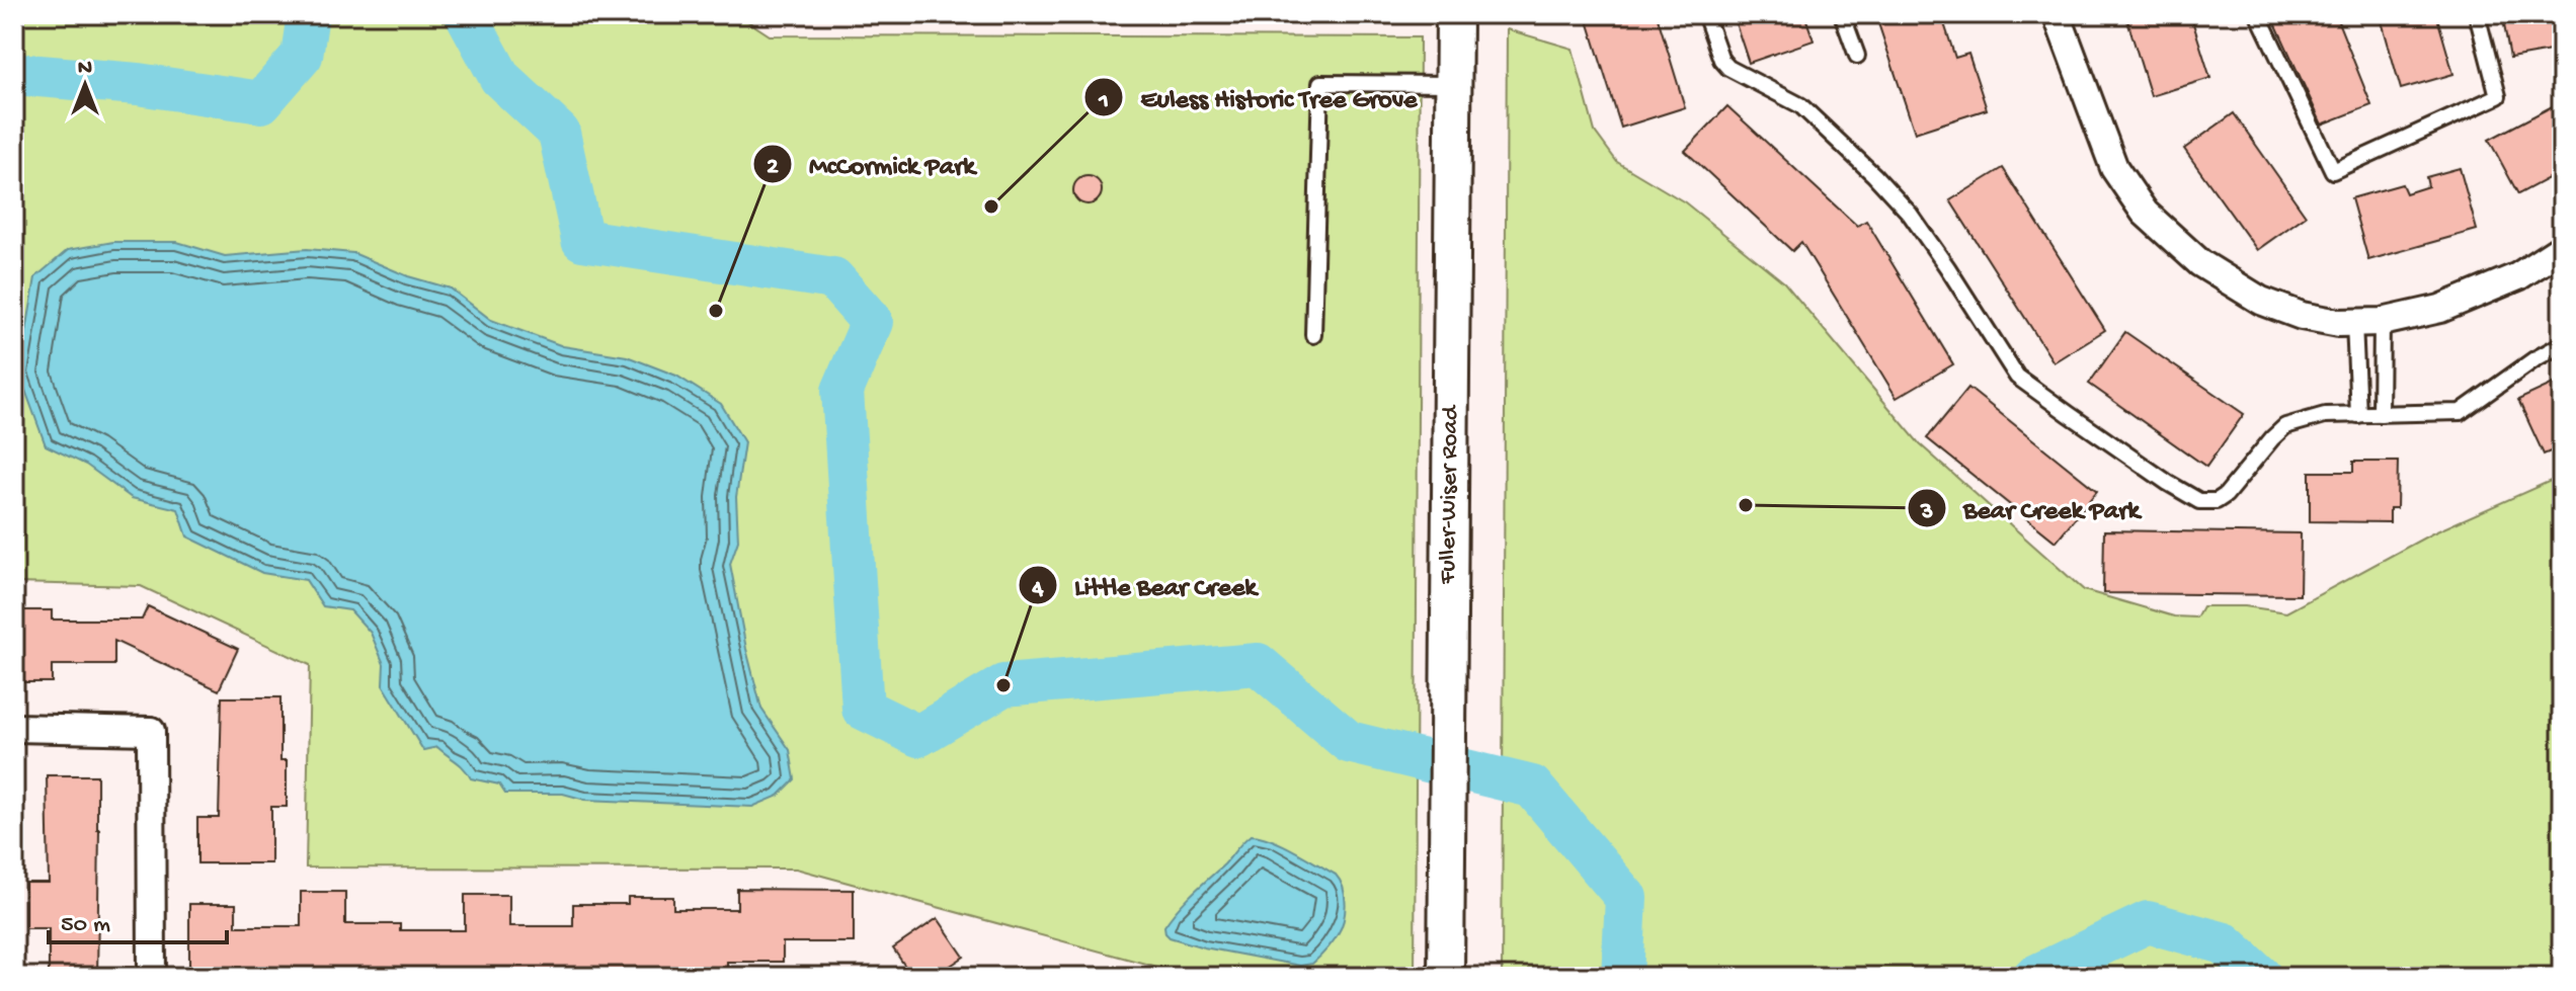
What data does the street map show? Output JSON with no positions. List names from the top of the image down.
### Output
{
  "streets": {
    "street": ["Fuller-Wiser Road"]
  },
  "places": [
    "Euless Historic Tree Grove",
    "McCormick Park",
    "Bear Creek Park",
    "Little Bear Creek"
  ],
  "scale_bar": "50 m",
  "north": "top"
}
